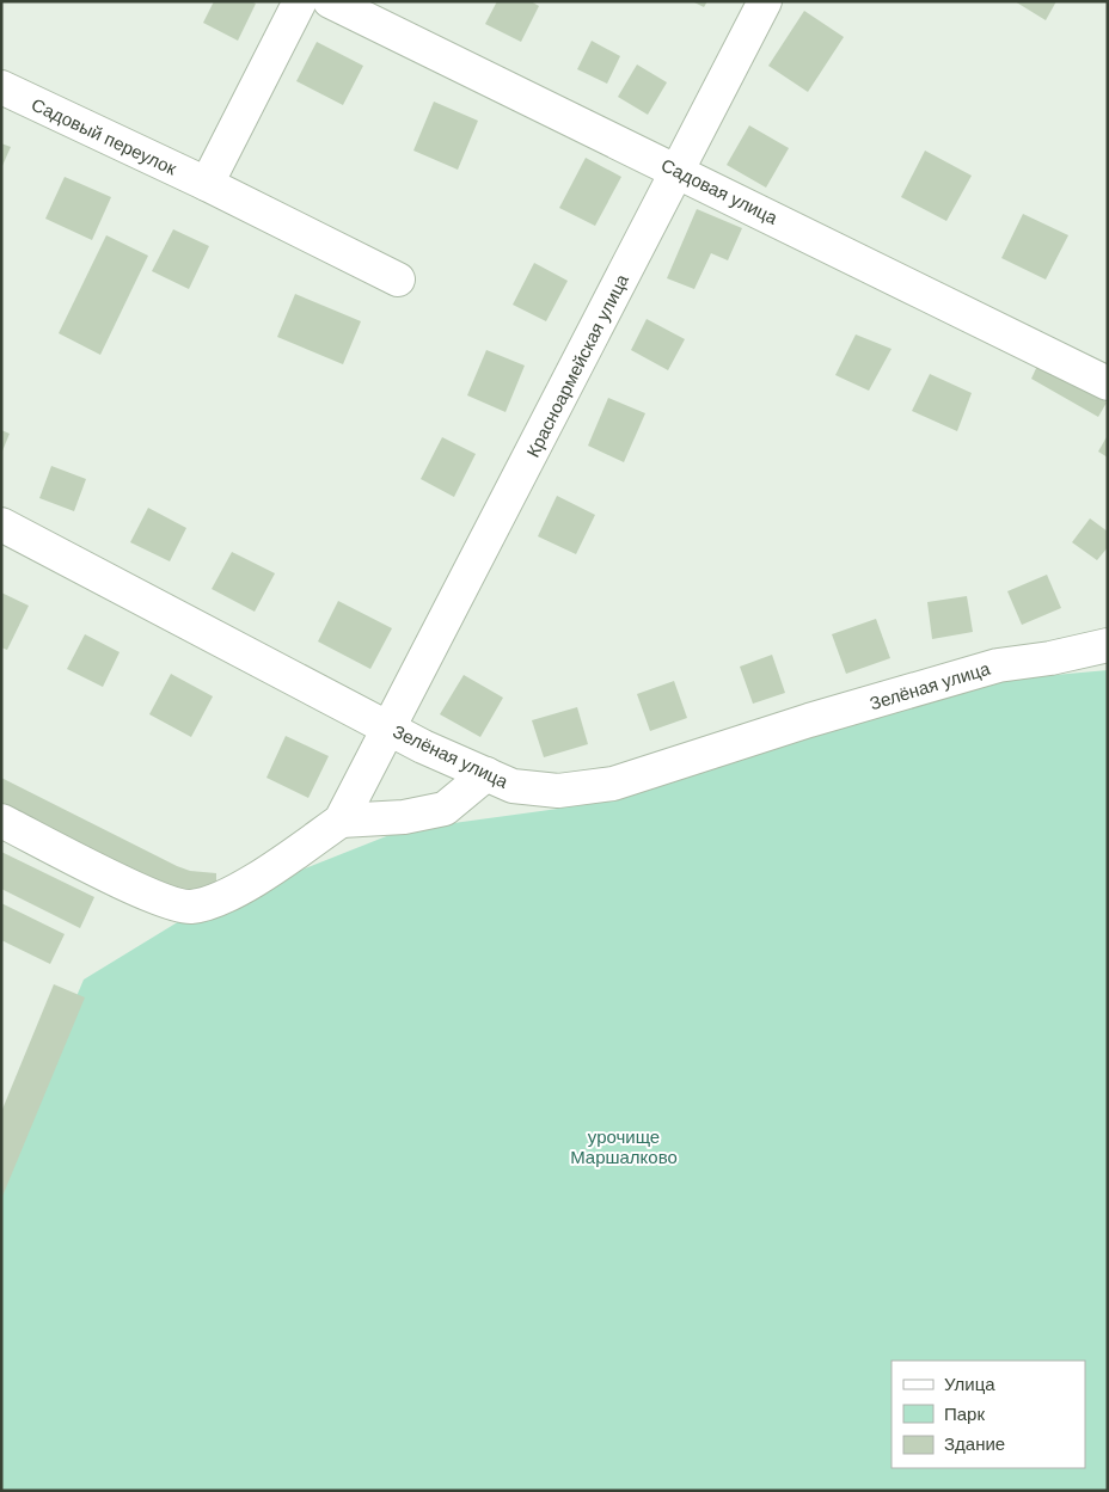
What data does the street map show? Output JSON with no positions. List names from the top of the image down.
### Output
{
  "streets": {
    "street": [
      "Садовый переулок",
      "Садовая улица",
      "Красноармейская улица",
      "Зелёная улица"
    ]
  },
  "crossings": [
    ["Садовая улица", "Красноармейская улица"],
    ["Красноармейская улица", "Зелёная улица"]
  ],
  "parks": ["урочище Маршалково"],
  "legend": ["Улица", "Парк", "Здание"]
}
